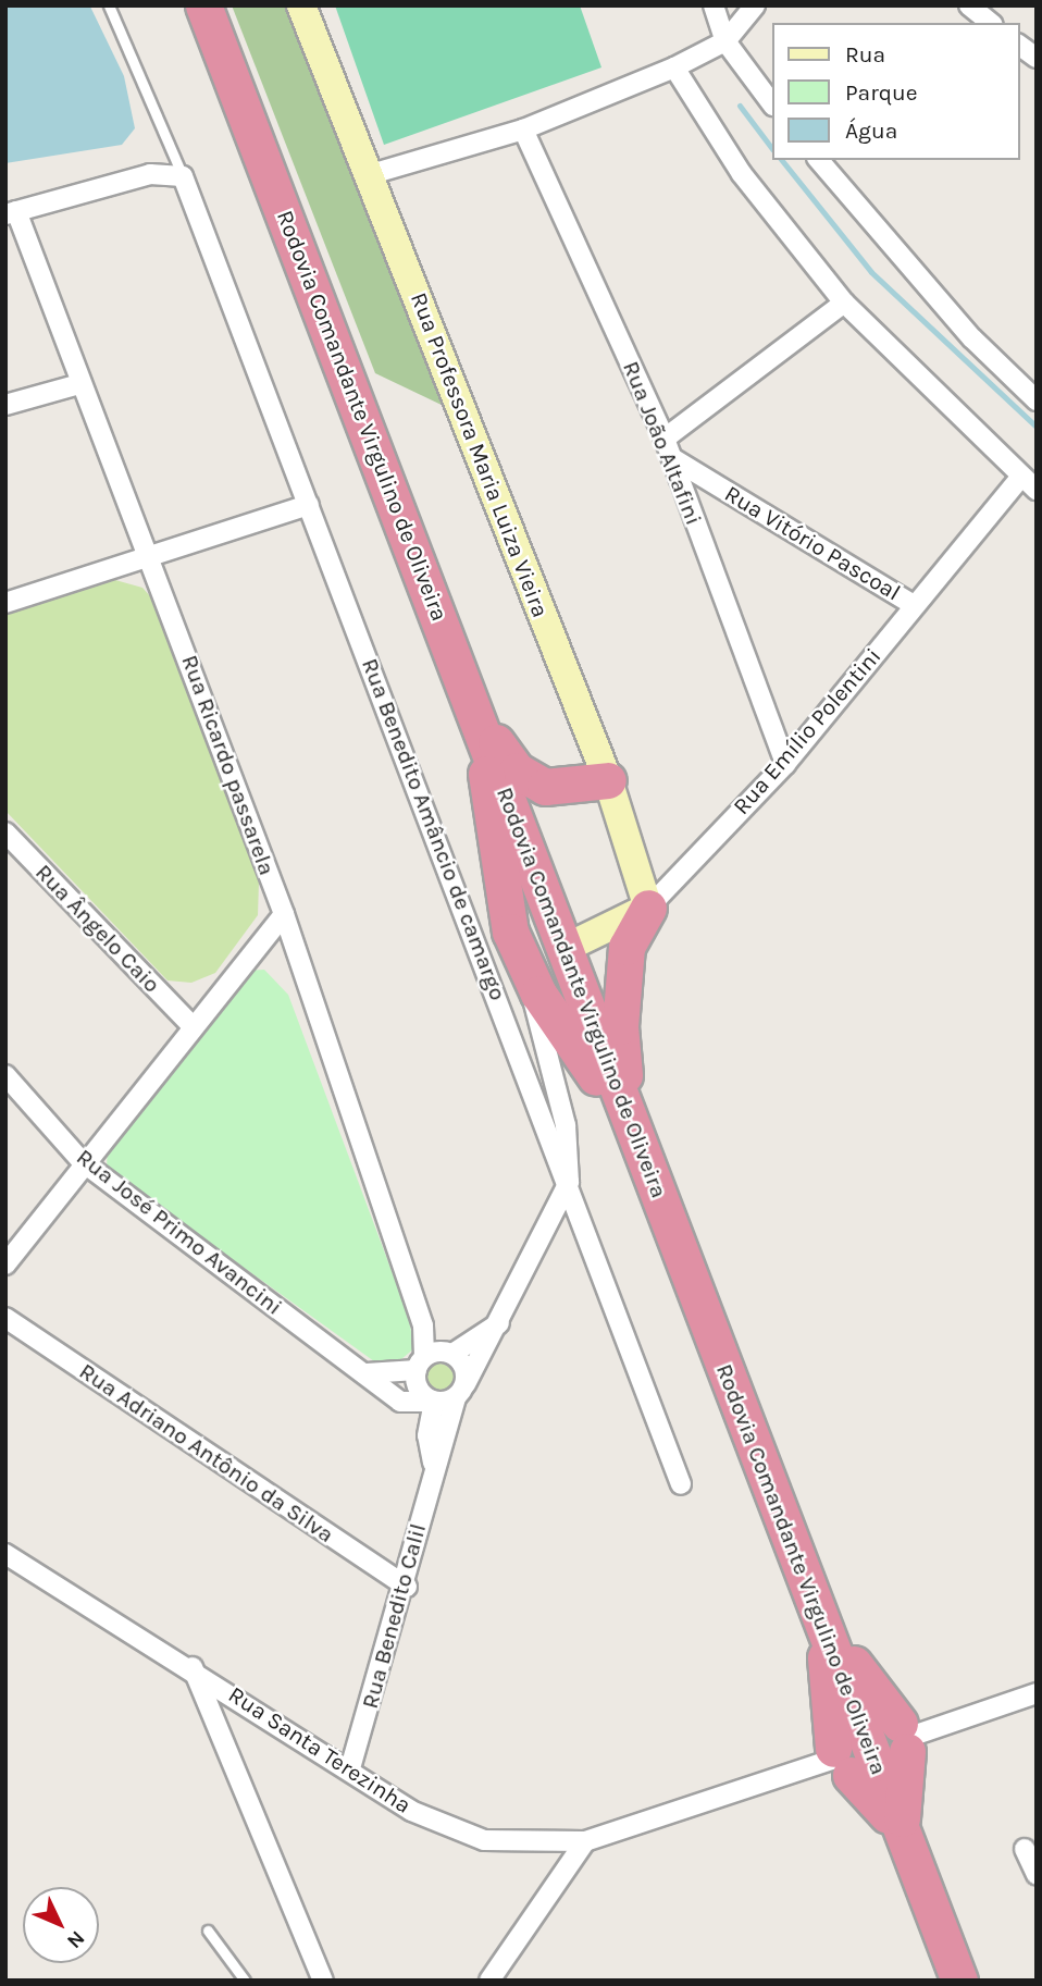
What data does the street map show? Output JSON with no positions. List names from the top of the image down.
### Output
{
  "streets": {
    "highway": ["Rodovia Comandante Virgulino de Oliveira"],
    "street": [
      "Rua João Altafini",
      "Rua Professora Maria Luiza Vieira",
      "Rua Vitório Pascoal",
      "Rua Emílio Polentini",
      "Rua Ricardo passarela",
      "Rua Benedito Amâncio de camargo",
      "Rua Ângelo Caio",
      "Rua José Primo Avancini",
      "Rua Adriano Antônio da Silva",
      "Rua Benedito Calil",
      "Rua Santa Terezinha"
    ]
  },
  "crossings": [
    ["Rodovia Comandante Virgulino de Oliveira", "Rua Emílio Polentini"],
    ["Rodovia Comandante Virgulino de Oliveira", "Rua Santa Terezinha"],
    ["Rua João Altafini", "Rua Vitório Pascoal"],
    ["Rua João Altafini", "Rua Emílio Polentini"],
    ["Rua Professora Maria Luiza Vieira", "Rua Emílio Polentini"],
    ["Rua Vitório Pascoal", "Rua Emílio Polentini"],
    ["Rua Ricardo passarela", "Rua José Primo Avancini"],
    ["Rua Ricardo passarela", "Rua Benedito Calil"],
    ["Rua Benedito Amâncio de camargo", "Rua Benedito Calil"],
    ["Rua José Primo Avancini", "Rua Benedito Calil"],
    ["Rua Adriano Antônio da Silva", "Rua Benedito Calil"],
    ["Rua Benedito Calil", "Rua Santa Terezinha"]
  ],
  "legend": ["Rua", "Parque", "Água"],
  "north": "bottom right"
}
